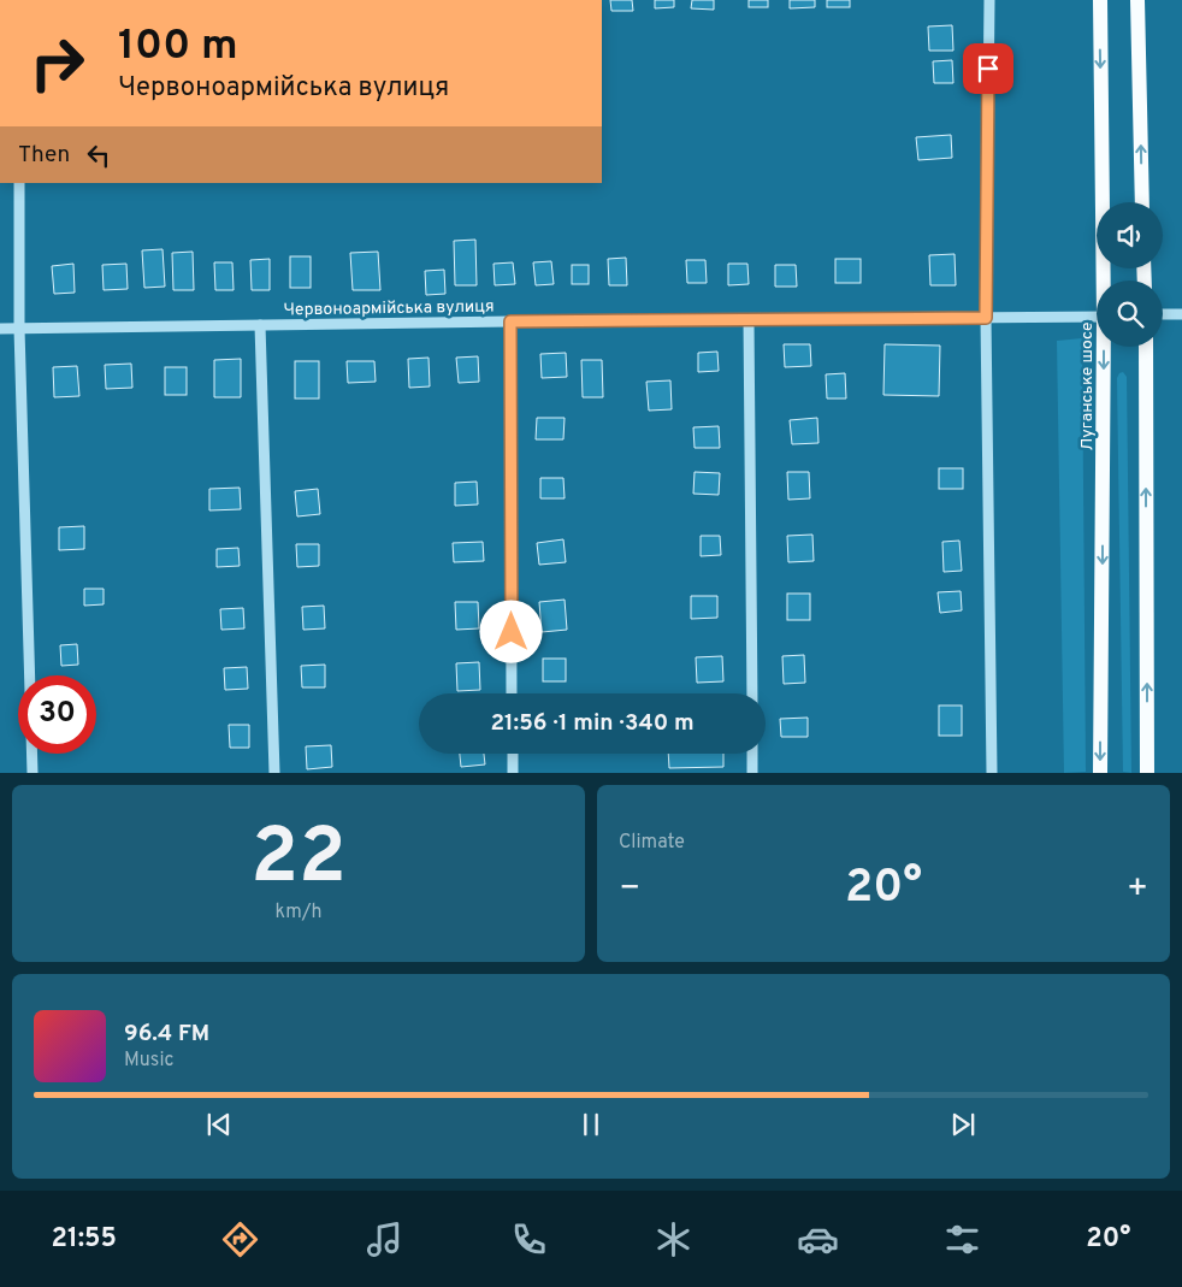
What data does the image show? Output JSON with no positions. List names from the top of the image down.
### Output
{
  "streets": {
    "main road": ["Луганське шосе"],
    "street": ["Червоноармійська вулиця"]
  },
  "page": {
    "turn": ["100 m", "Червоноармійська вулиця"],
    "then": "Then",
    "limit": "30",
    "trip": "21:56 · 1 min · 340 m",
    "tile": [
      ["22", "km/h"],
      "Climate"
    ],
    "heat": ["−", "20°", "+"],
    "song": ["96.4 FM", "Music"],
    "tabs": ["21:55", "20°"]
  }
}
